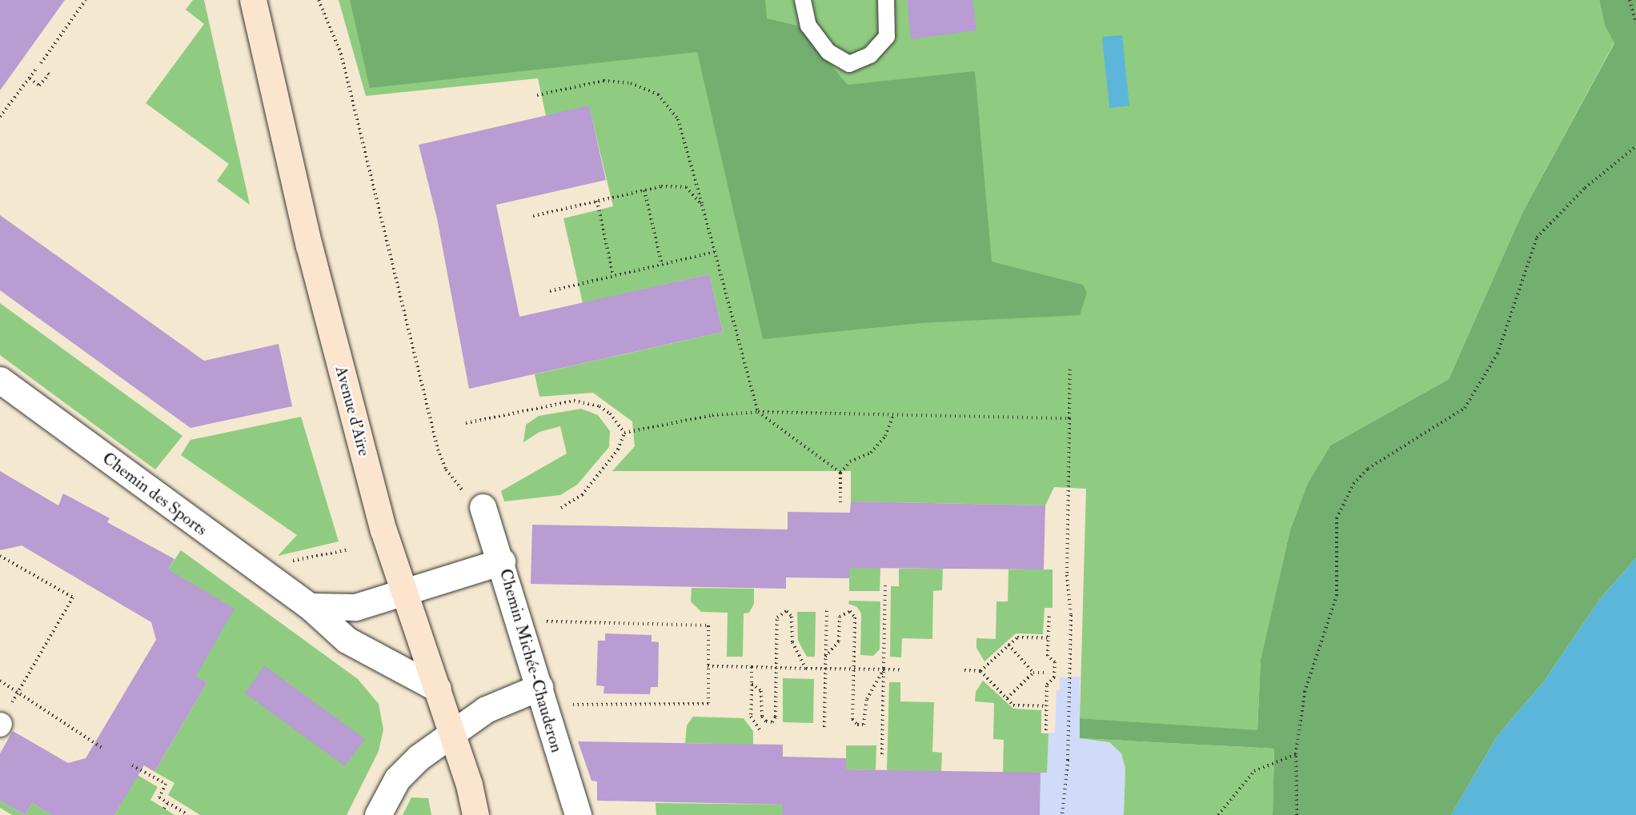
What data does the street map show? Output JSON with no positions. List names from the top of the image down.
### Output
{
  "streets": {
    "main road": ["Avenue d'Aïre"],
    "street": ["Chemin des Sports", "Chemin Michée-Chauderon"]
  },
  "crossings": [
    ["Avenue d'Aïre", "Chemin des Sports"]
  ]
}
